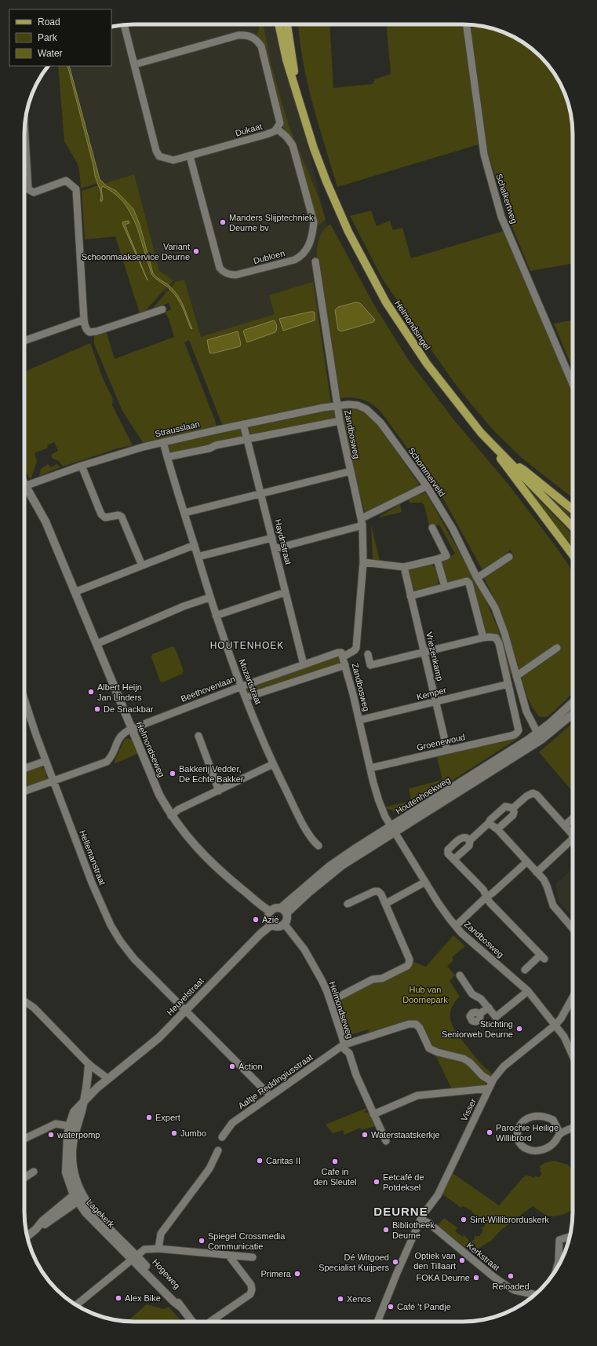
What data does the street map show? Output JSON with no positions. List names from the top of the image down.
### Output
{
  "streets": {
    "main road": ["Helmondsingel"],
    "street": [
      "Dukaat",
      "Schalkertweg",
      "Dubloen",
      "Strausslaan",
      "Zandbosweg",
      "Schommerveld",
      "Haydnstraat",
      "Vriezenkamp",
      "Mozartstraat",
      "Beethovenlaan",
      "Kemper",
      "Groenewoud",
      "Helmondseweg",
      "Houtenhoekweg",
      "Hellemanstraat",
      "Heuvelstraat",
      "Aaltje Reddingiusstraat",
      "Visser",
      "Lagekerk",
      "Kerkstraat",
      "Hogeweg"
    ]
  },
  "crossings": [
    ["Dukaat", "Dubloen"],
    ["Strausslaan", "Zandbosweg"],
    ["Strausslaan", "Schommerveld"],
    ["Strausslaan", "Haydnstraat"],
    ["Strausslaan", "Mozartstraat"],
    ["Zandbosweg", "Schommerveld"],
    ["Zandbosweg", "Beethovenlaan"],
    ["Zandbosweg", "Kemper"],
    ["Zandbosweg", "Groenewoud"],
    ["Zandbosweg", "Houtenhoekweg"],
    ["Zandbosweg", "Visser"],
    ["Schommerveld", "Houtenhoekweg"],
    ["Haydnstraat", "Beethovenlaan"],
    ["Vriezenkamp", "Kemper"],
    ["Vriezenkamp", "Groenewoud"],
    ["Mozartstraat", "Beethovenlaan"],
    ["Beethovenlaan", "Helmondseweg"],
    ["Beethovenlaan", "Hellemanstraat"],
    ["Kemper", "Groenewoud"],
    ["Helmondseweg", "Houtenhoekweg"],
    ["Helmondseweg", "Heuvelstraat"],
    ["Helmondseweg", "Aaltje Reddingiusstraat"],
    ["Houtenhoekweg", "Heuvelstraat"],
    ["Hellemanstraat", "Heuvelstraat"],
    ["Hellemanstraat", "Aaltje Reddingiusstraat"],
    ["Heuvelstraat", "Lagekerk"],
    ["Aaltje Reddingiusstraat", "Visser"],
    ["Visser", "Kerkstraat"],
    ["Lagekerk", "Hogeweg"]
  ],
  "districts": ["HOUTENHOEK", "DEURNE"],
  "parks": ["Hub van Doornepark"],
  "places": [
    "Manders Slijptechniek Deurne bv",
    "Variant Schoonmaakservice Deurne",
    "Albert Heijn Jan Linders",
    "De Snackbar",
    "Bakkerij Vedder, De Echte Bakker",
    "Azië",
    "Stichting Seniorweb Deurne",
    "Action",
    "Expert",
    "Parochie Heilige Willibrord",
    "Jumbo",
    "waterpomp",
    "Waterstaatskerkje",
    "Caritas II",
    "Cafe in den Sleutel",
    "Eetcafé de Potdeksel",
    "Sint-Willibrorduskerk",
    "Bibliotheek Deurne",
    "Spiegel Crossmedia Communicatie",
    "Optiek van den Tillaart",
    "Dé Witgoed Specialist Kuijpers",
    "Primera",
    "Reloaded",
    "FOKA Deurne",
    "Alex Bike",
    "Xenos",
    "Café 't Pandje"
  ],
  "legend": ["Road", "Park", "Water"]
}
